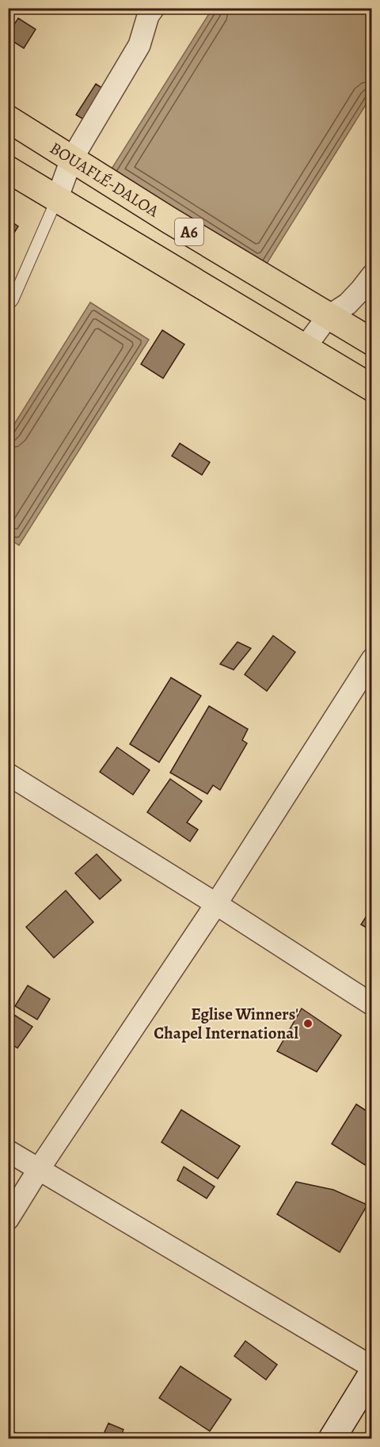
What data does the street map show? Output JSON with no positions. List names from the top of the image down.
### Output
{
  "streets": {
    "highway": ["BOUAFLÉ-DALOA", "A6"]
  },
  "places": ["Eglise Winners' Chapel International"]
}
